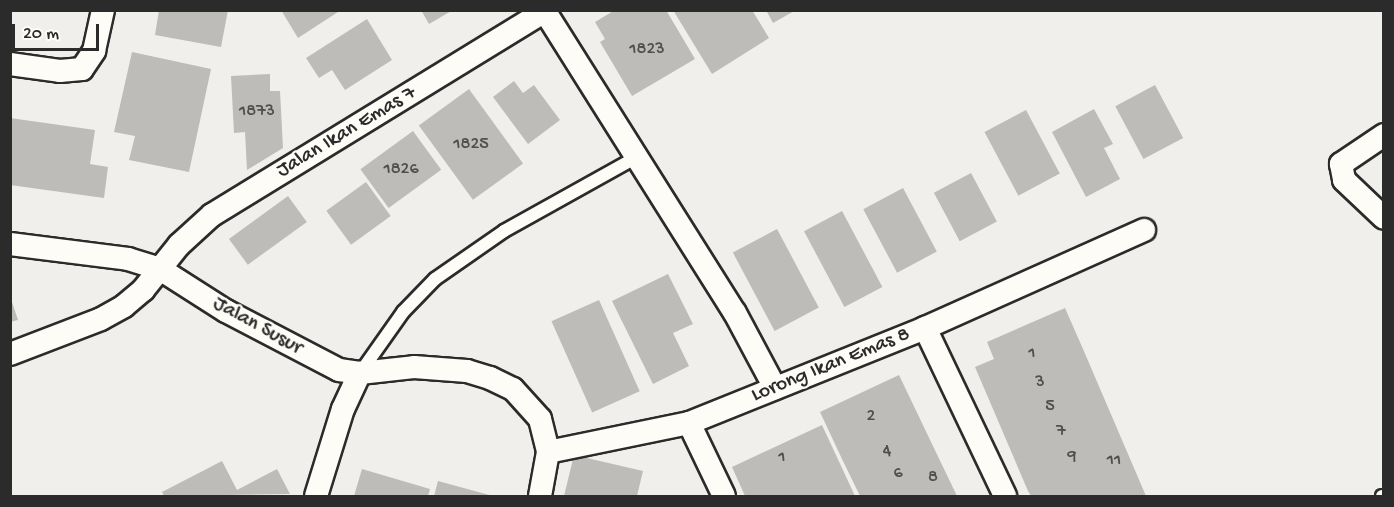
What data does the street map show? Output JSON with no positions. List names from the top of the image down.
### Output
{
  "streets": {
    "street": ["Jalan Ikan Emas 7", "Jalan Susur", "Lorong Ikan Emas 8"]
  },
  "crossings": [
    ["Jalan Ikan Emas 7", "Jalan Susur"],
    ["Jalan Susur", "Lorong Ikan Emas 8"]
  ],
  "house_numbers": [
    "1823",
    "1873",
    "1825",
    "1826",
    "1",
    "3",
    "5",
    "2",
    "7",
    "4",
    "9",
    "1",
    "11",
    "6",
    "8"
  ],
  "scale_bar": "20 m"
}
